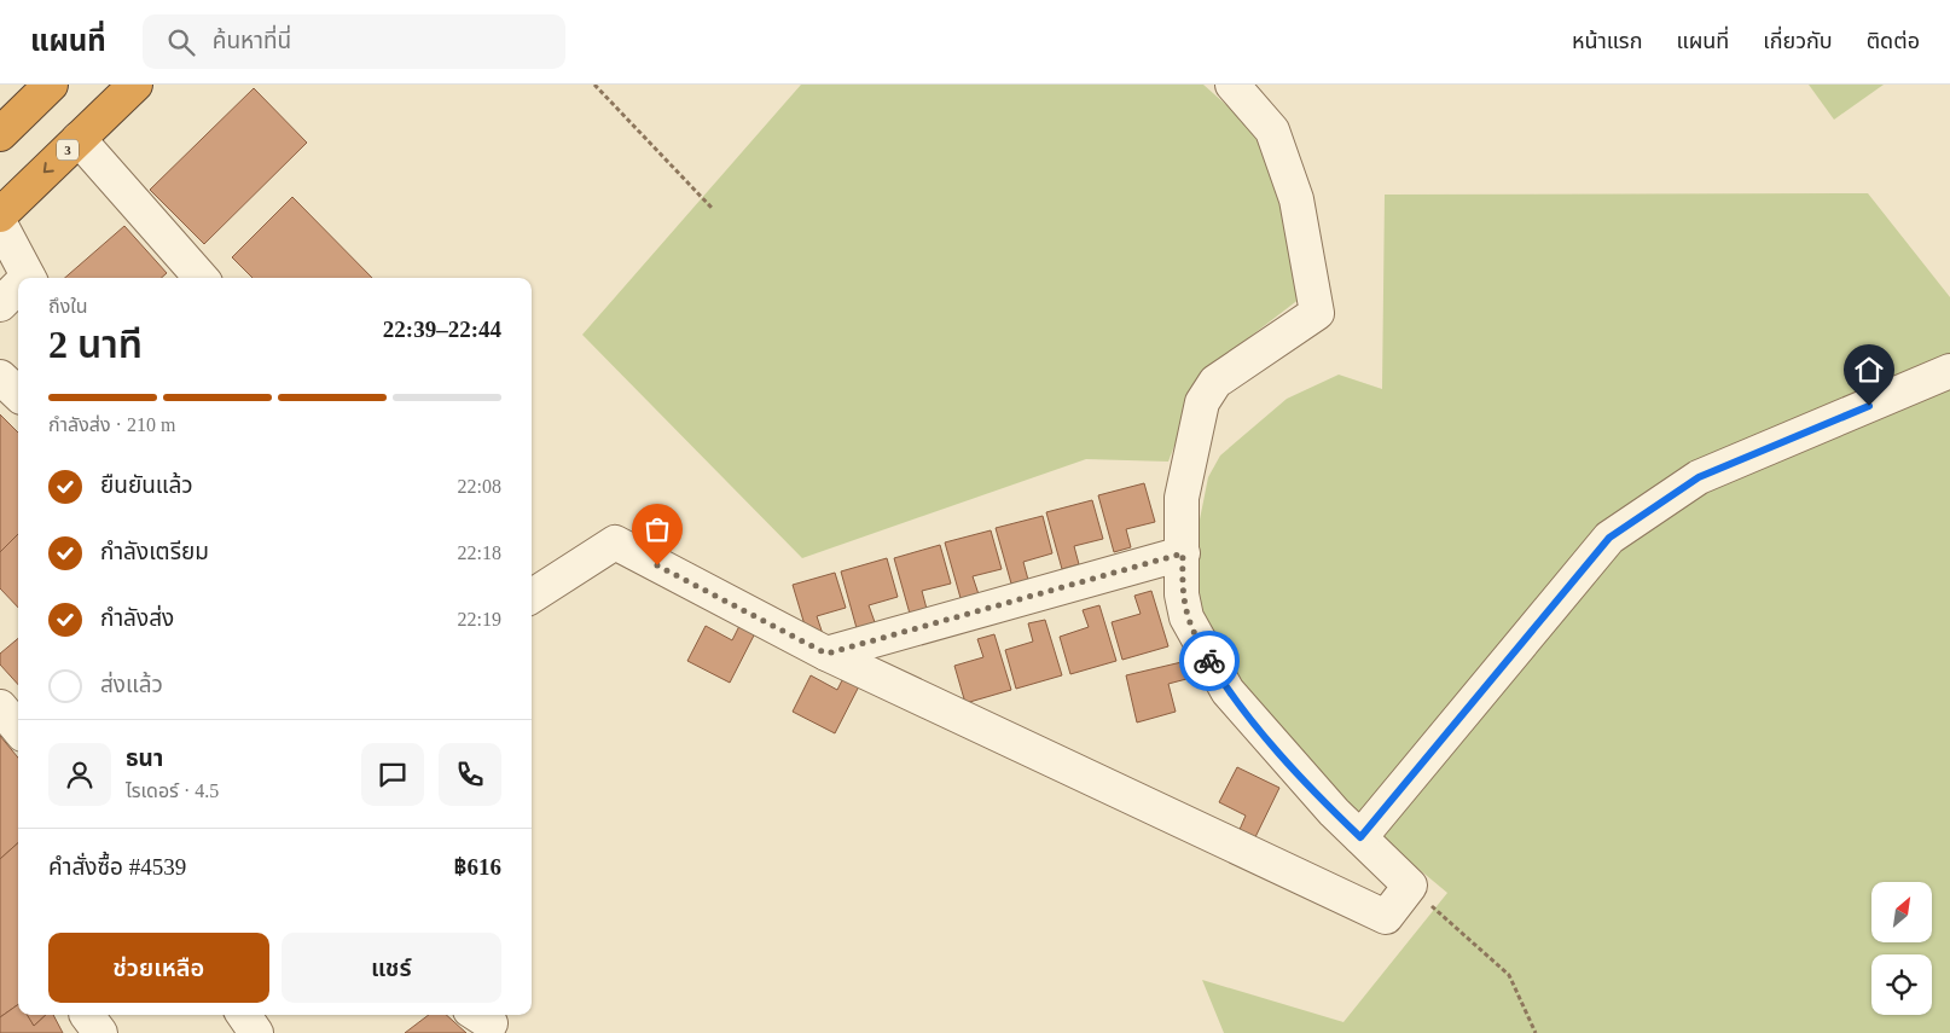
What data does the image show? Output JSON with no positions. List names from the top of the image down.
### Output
{
  "streets": {
    "highway": ["3"]
  },
  "north": "top right",
  "page": {
    "header": "แผนที่",
    "search": "ค้นหาที่นี่",
    "nav": [
      "หน้าแรก",
      "แผนที่",
      "เกี่ยวกับ",
      "ติดต่อ"
    ],
    "heading": ["2 นาที", "ถึงใน", "22:39–22:44"],
    "panel": [
      "ธนา",
      "ไรเดอร์ · 4.5",
      "คำสั่งซื้อ #4539",
      "฿616"
    ],
    "bar": "กำลังส่ง · 210 m",
    "list": [
      ["ยืนยันแล้ว", "22:08"],
      ["กำลังเตรียม", "22:18"],
      ["กำลังส่ง", "22:19"],
      "ส่งแล้ว"
    ],
    "buttons": ["ช่วยเหลือ", "แชร์"]
  }
}
